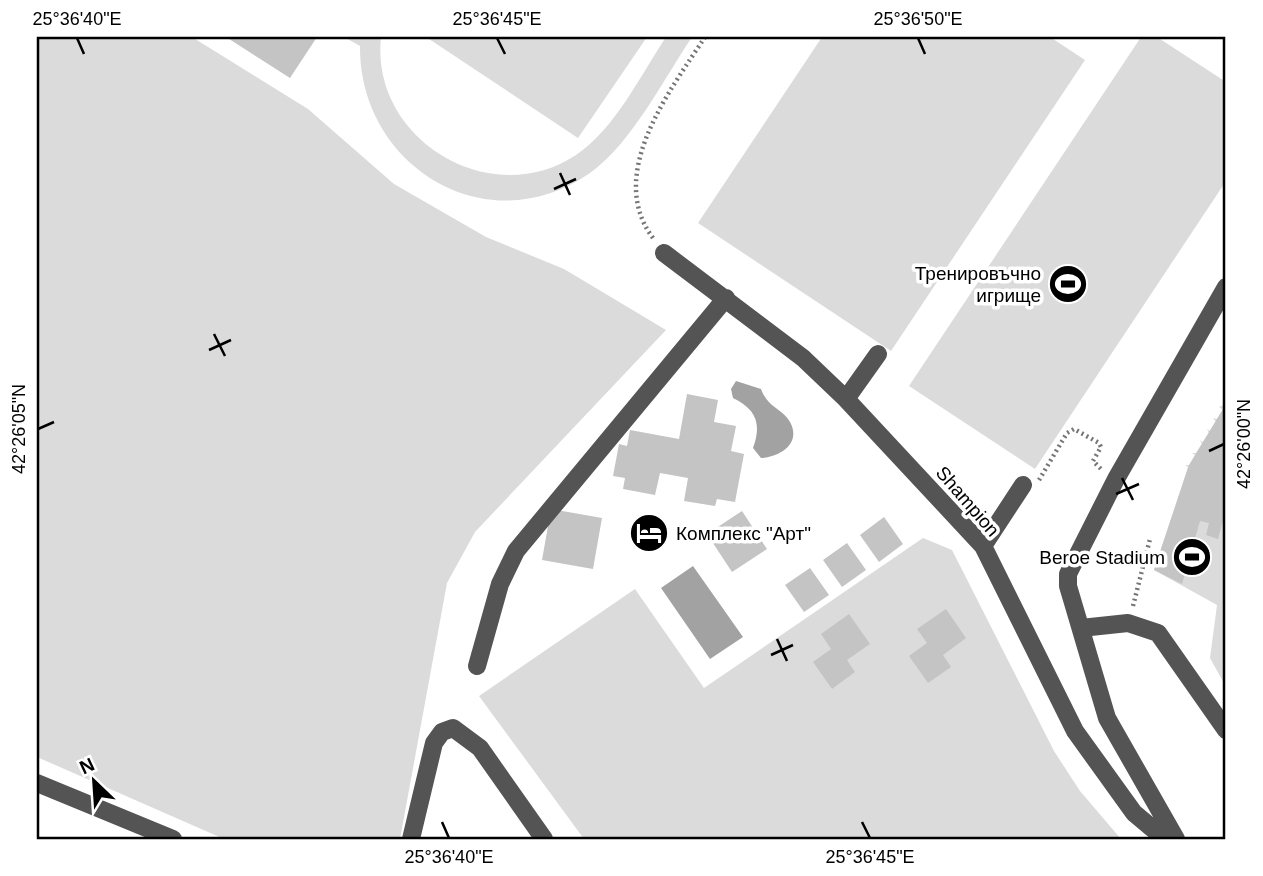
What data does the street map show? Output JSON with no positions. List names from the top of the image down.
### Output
{
  "streets": {
    "street": ["Shampion"]
  },
  "places": {
    "sports": ["Тренировъчно игрище", "Beroe Stadium"],
    "hotel": ["Комплекс \"Арт\""]
  },
  "north": "top left",
  "coordinates": [
    "25°36'40\"E",
    "25°36'45\"E",
    "25°36'50\"E",
    "42°26'05\"N",
    "42°26'00\"N"
  ]
}
